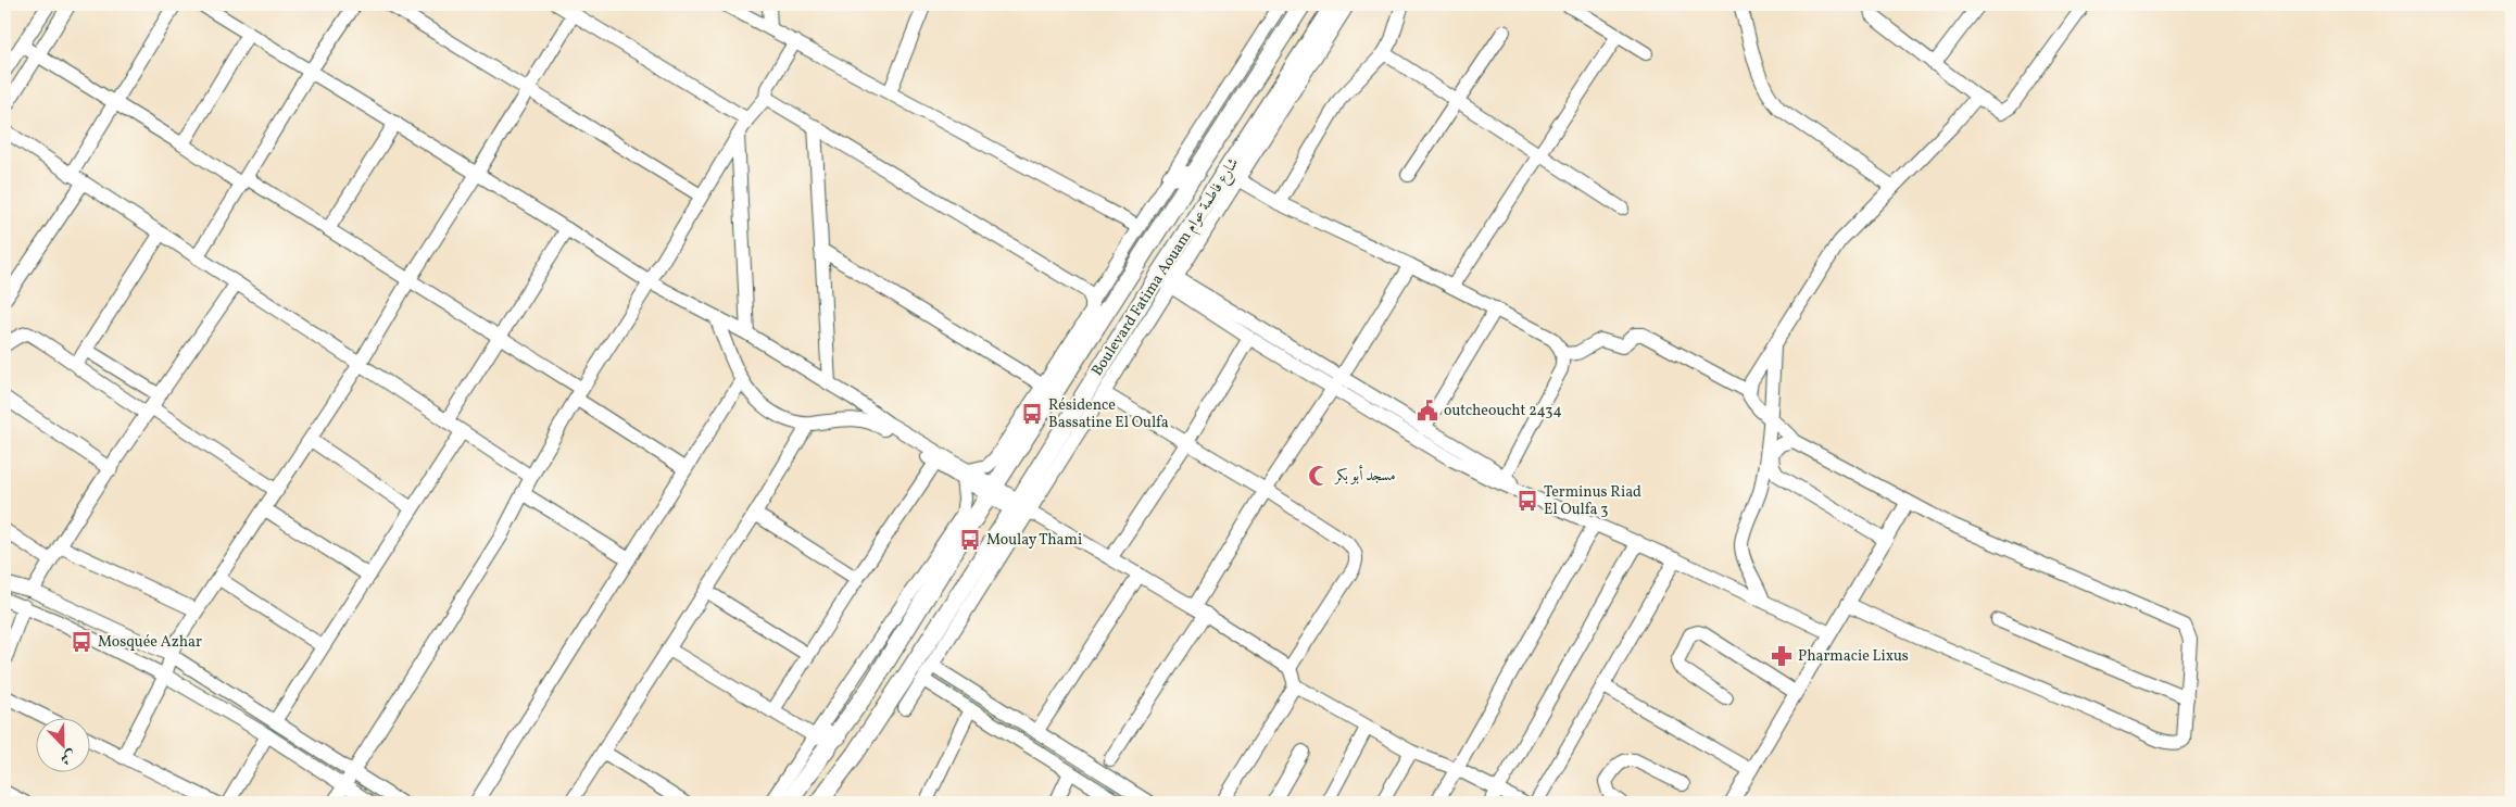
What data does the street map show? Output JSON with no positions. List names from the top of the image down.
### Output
{
  "streets": {
    "main road": ["Boulevard Fatima Aouam شارع فاطمة عوام"]
  },
  "places": {
    "public building": ["outcheoucht 2434"],
    "bus stop": [
      "Résidence Bassatine El Oulfa",
      "Terminus Riad El Oulfa 3",
      "Moulay Thami",
      "Mosquée Azhar"
    ],
    "mosque": ["مسجد أبو بكر"],
    "pharmacy": ["Pharmacie Lixus"]
  },
  "north": "bottom right"
}
